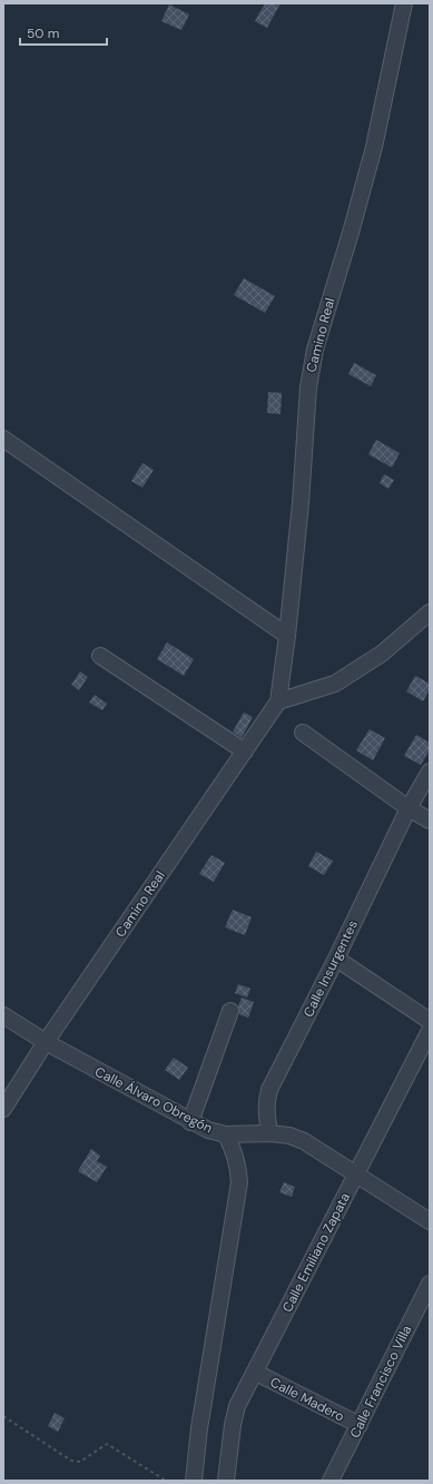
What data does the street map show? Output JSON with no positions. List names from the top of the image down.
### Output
{
  "streets": {
    "street": [
      "Camino Real",
      "Calle Insurgentes",
      "Calle Álvaro Obregón",
      "Calle Emiliano Zapata",
      "Calle Francisco Villa",
      "Calle Madero"
    ]
  },
  "crossings": [
    ["Camino Real", "Calle Álvaro Obregón"],
    ["Calle Insurgentes", "Calle Álvaro Obregón"],
    ["Calle Álvaro Obregón", "Calle Emiliano Zapata"],
    ["Calle Emiliano Zapata", "Calle Madero"],
    ["Calle Francisco Villa", "Calle Madero"]
  ],
  "scale_bar": "50 m"
}
